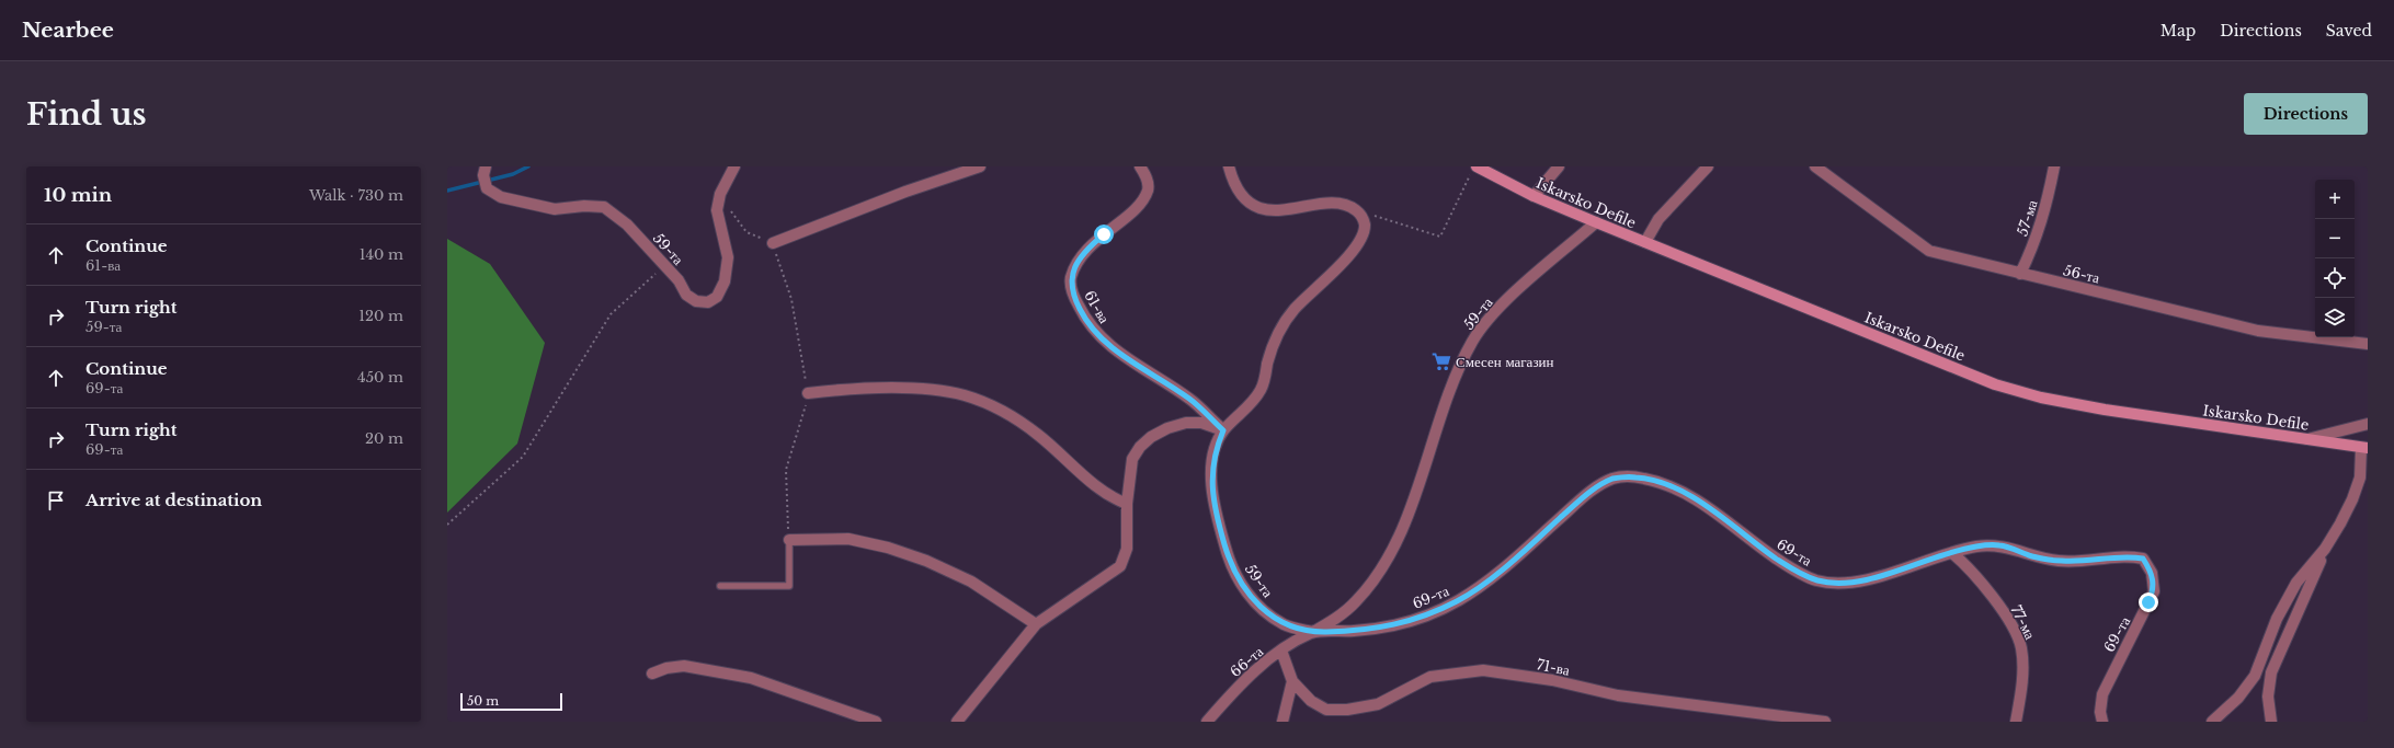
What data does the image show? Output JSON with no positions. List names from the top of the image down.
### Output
{
  "streets": {
    "main road": ["Iskarsko Defile"],
    "street": [
      "57-ма",
      "59-та",
      "56-та",
      "61-ва",
      "69-та",
      "77-ма",
      "66-та",
      "71-ва"
    ]
  },
  "crossings": [
    ["Iskarsko Defile", "59-та"],
    ["57-ма", "56-та"],
    ["59-та", "61-ва"],
    ["59-та", "69-та"],
    ["59-та", "66-та"],
    ["69-та", "77-ма"],
    ["69-та", "66-та"]
  ],
  "places": {
    "supermarket": ["Смесен магазин"]
  },
  "scale_bar": "50 m",
  "page": {
    "header": "Nearbee",
    "nav": ["Map", "Directions", "Saved"],
    "buttons": "Directions",
    "title": "Find us",
    "heading": ["10 min", "Walk · 730 m"],
    "map_buttons": ["+", "−"],
    "list": [
      ["Continue", "61-ва", "140 m"],
      ["Turn right", "59-та", "120 m"],
      ["Continue", "69-та", "450 m"],
      ["Turn right", "69-та", "20 m"],
      "Arrive at destination"
    ],
    "scale": "50 m"
  }
}
